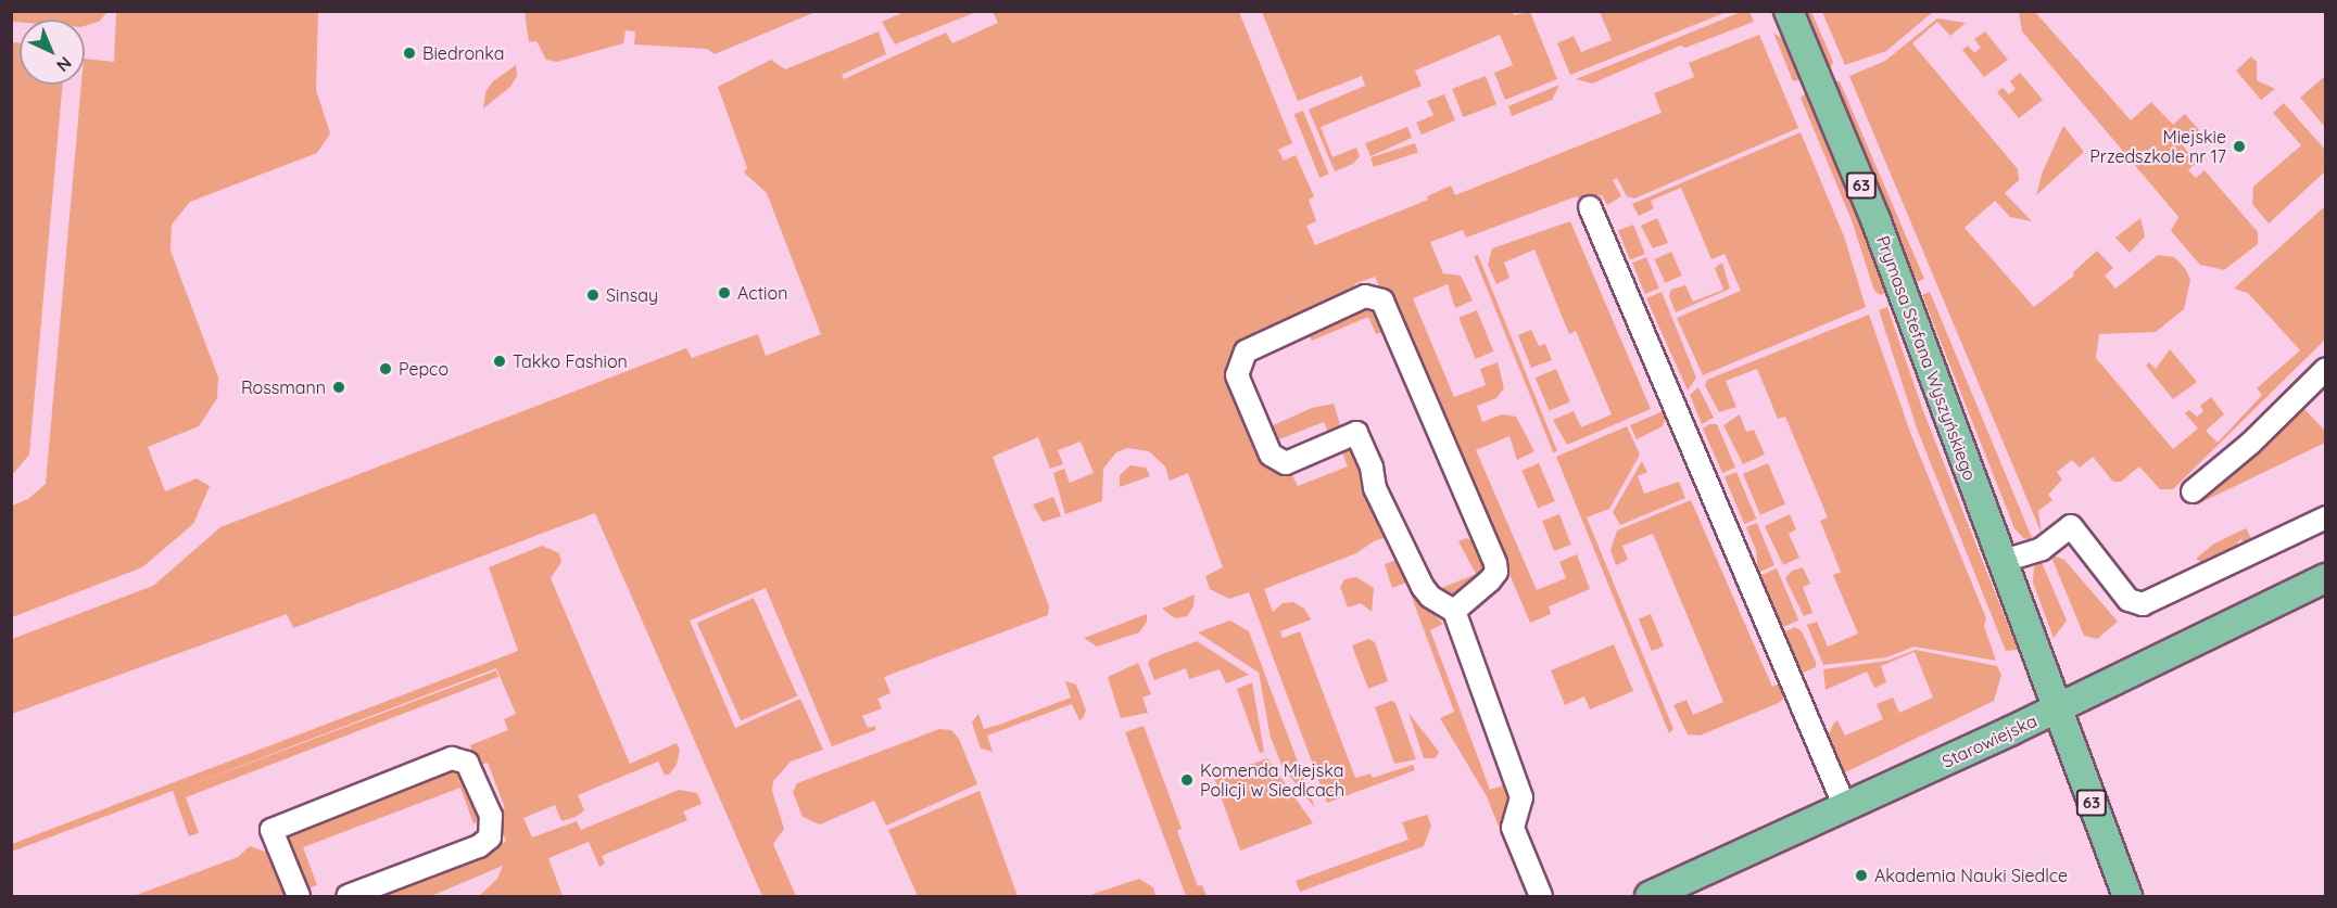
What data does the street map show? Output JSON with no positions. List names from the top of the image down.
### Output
{
  "streets": {
    "main road": ["63", "Prymasa Stefana Wyszyńskiego", "Starowiejska"]
  },
  "crossings": [
    ["63", "Prymasa Stefana Wyszyńskiego"],
    ["63", "Starowiejska"],
    ["Prymasa Stefana Wyszyńskiego", "Starowiejska"]
  ],
  "places": [
    "Biedronka",
    "Miejskie Przedszkole nr 17",
    "Action",
    "Sinsay",
    "Takko Fashion",
    "Pepco",
    "Rossmann",
    "Komenda Miejska Policji w Siedlcach",
    "Akademia Nauki Siedlce"
  ],
  "north": "bottom right"
}
